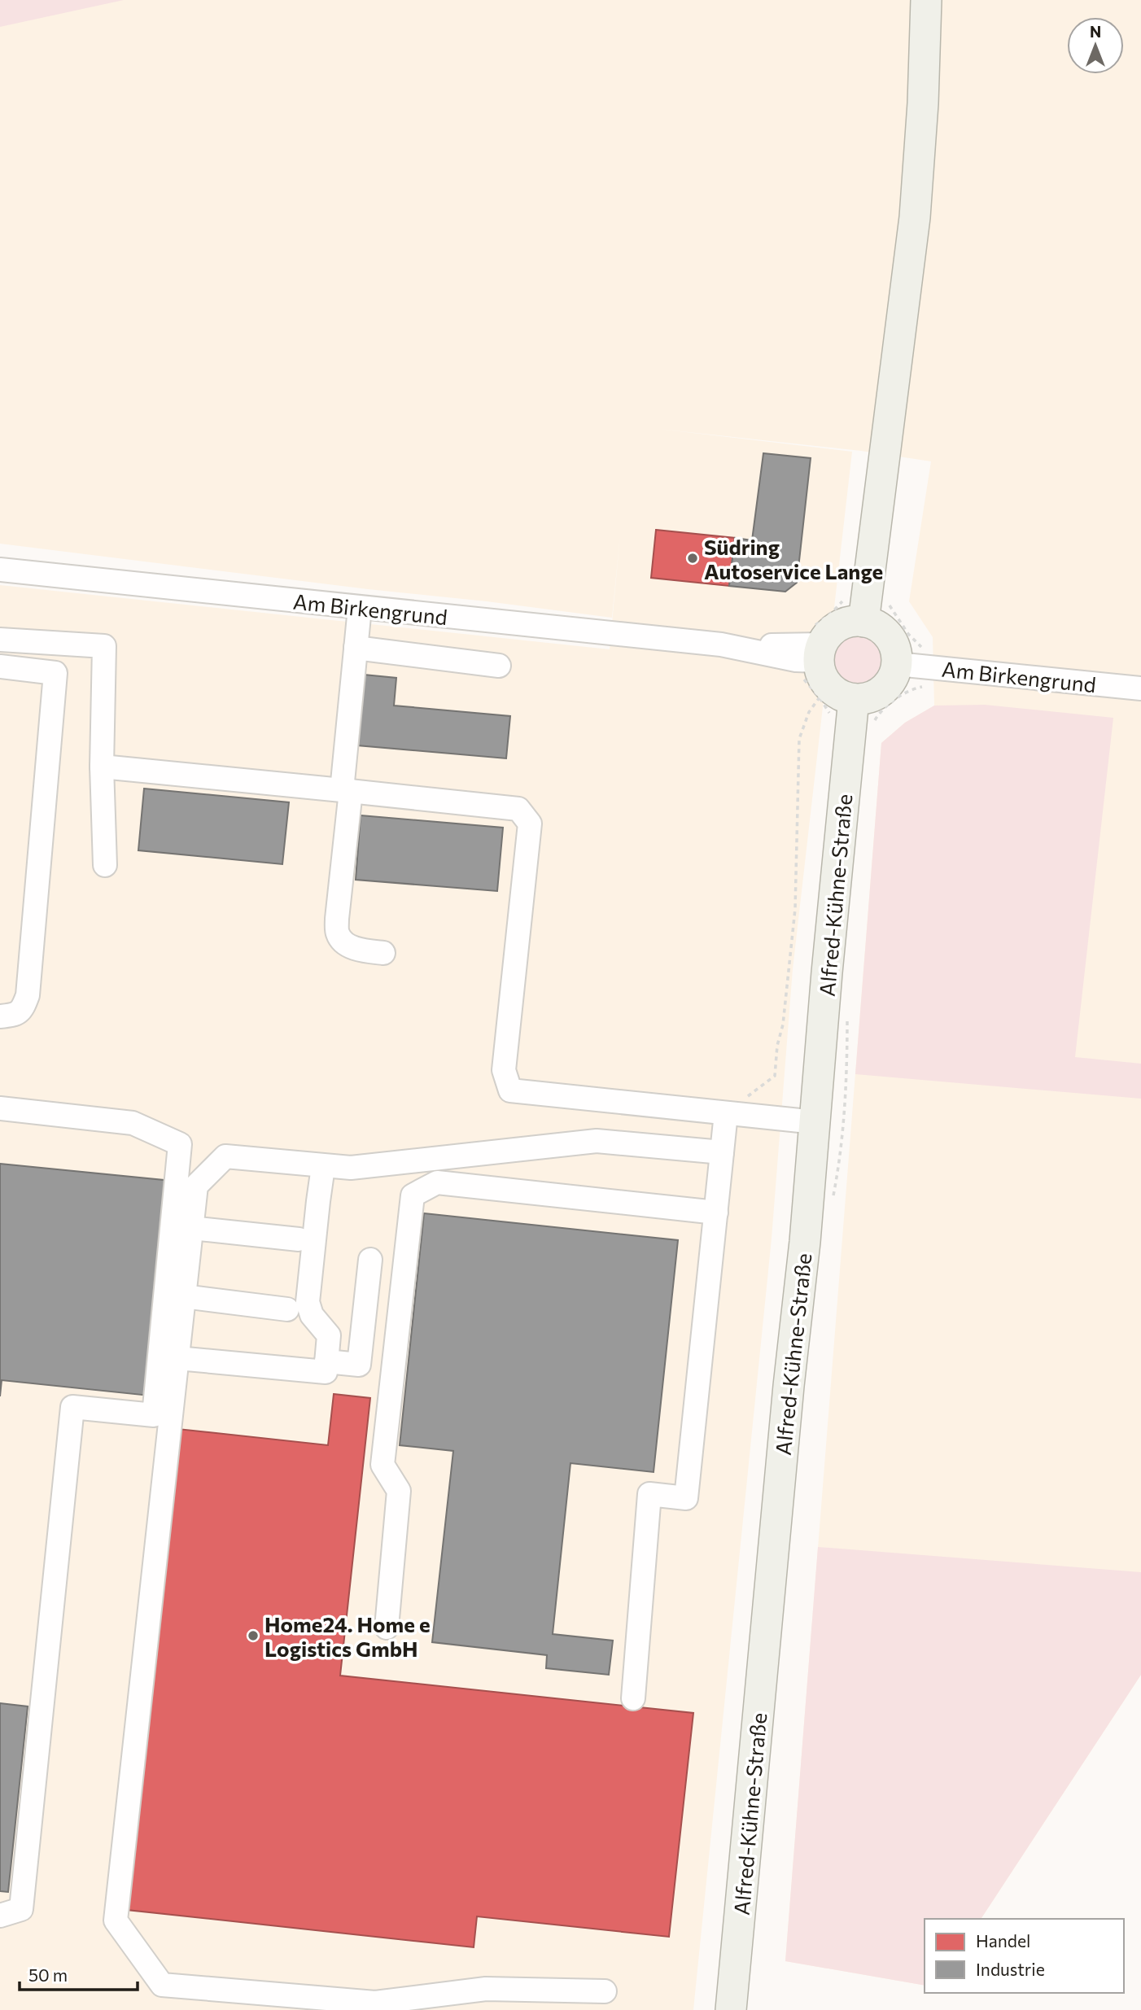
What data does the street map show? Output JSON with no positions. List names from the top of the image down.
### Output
{
  "streets": {
    "main road": ["Alfred-Kühne-Straße"],
    "street": ["Am Birkengrund"]
  },
  "crossings": [
    ["Am Birkengrund", "Alfred-Kühne-Straße"]
  ],
  "places": ["Südring Autoservice Lange", "Home24. Home e Logistics GmbH"],
  "legend": ["Handel", "Industrie"],
  "scale_bar": "50 m",
  "north": "top"
}
